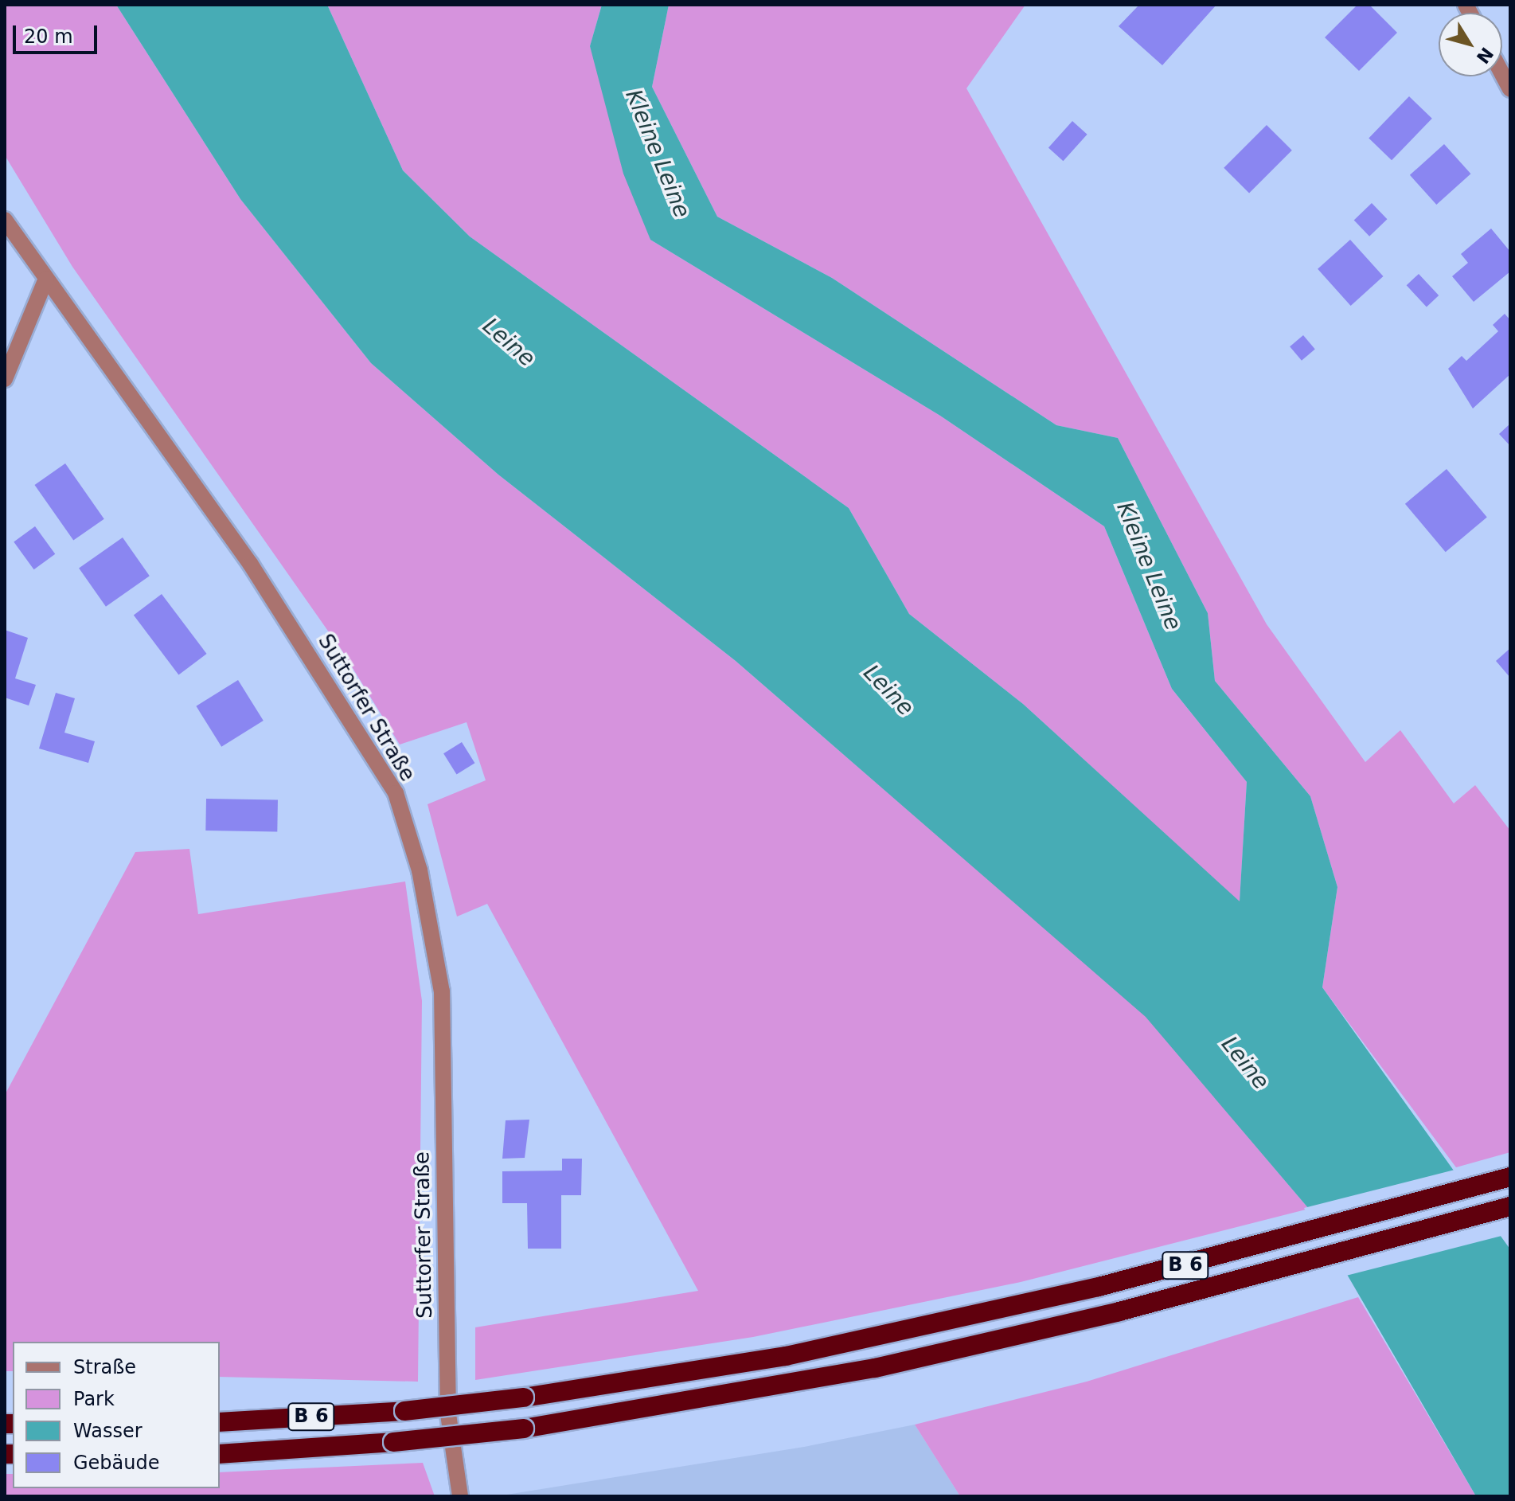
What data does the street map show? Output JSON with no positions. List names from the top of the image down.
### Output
{
  "streets": {
    "highway": ["B 6"],
    "street": ["Suttorfer Straße"]
  },
  "water": ["Kleine Leine", "Leine"],
  "legend": [
    "Straße",
    "Park",
    "Wasser",
    "Gebäude"
  ],
  "scale_bar": "20 m",
  "north": "bottom right"
}
